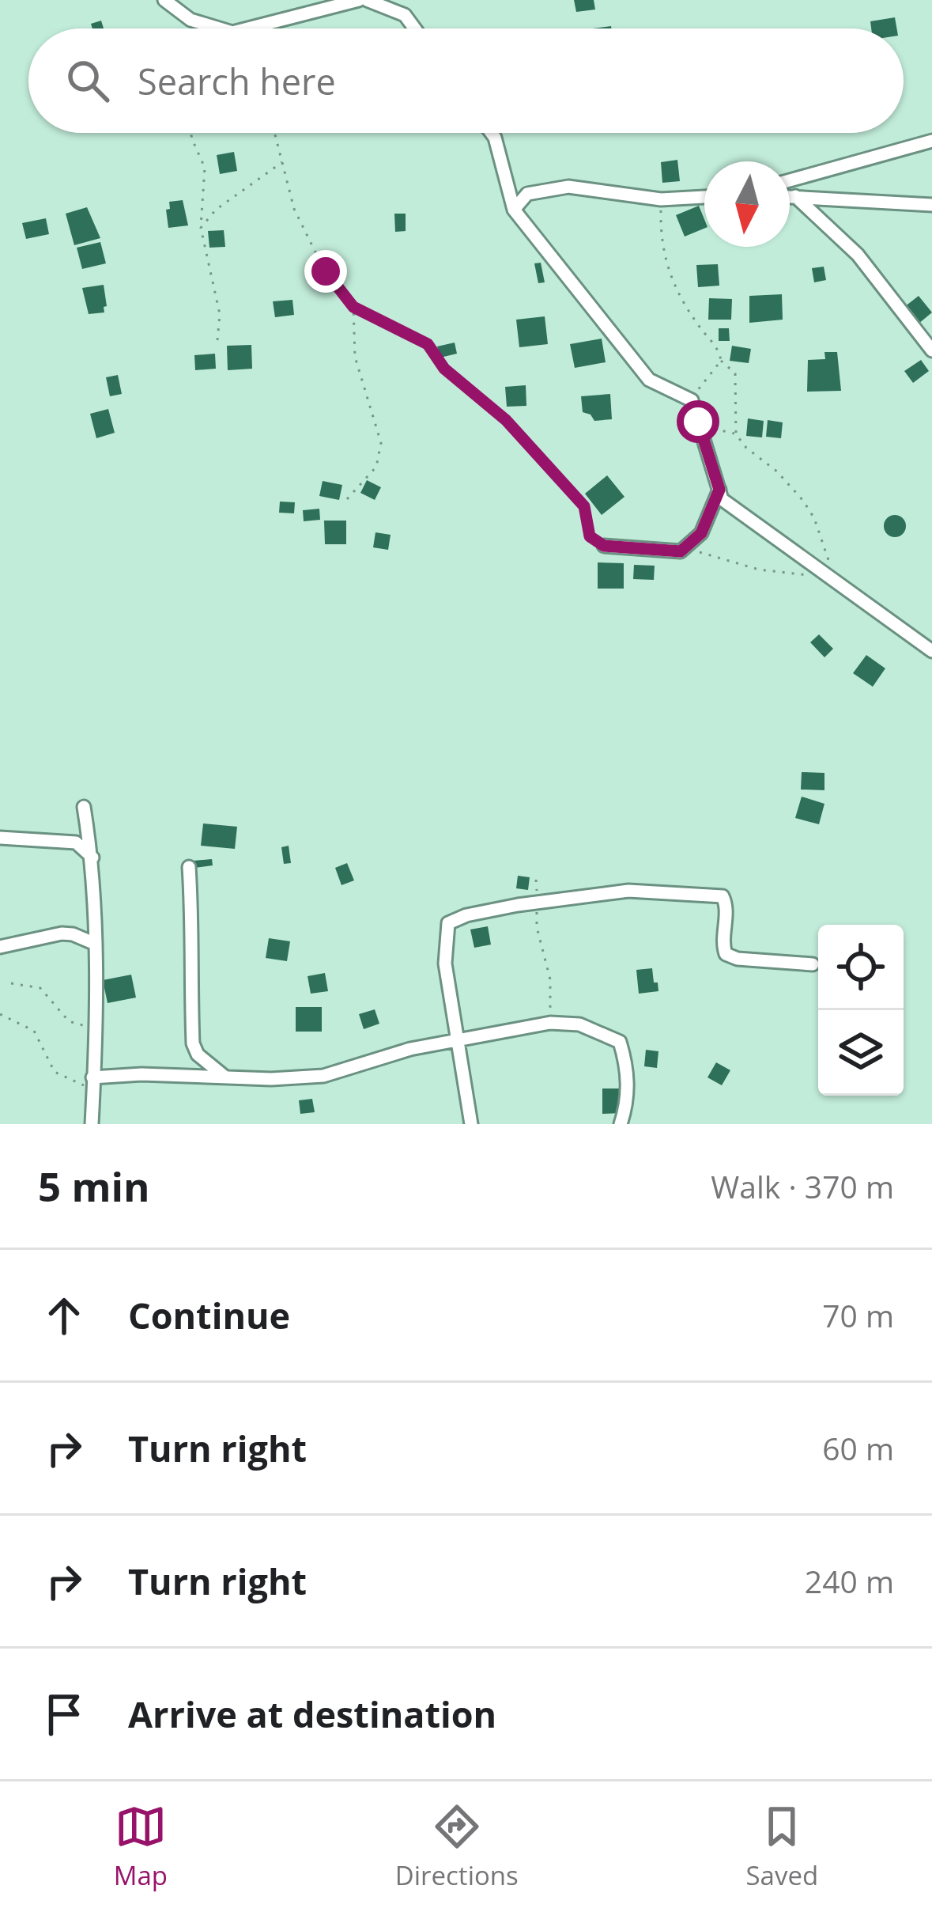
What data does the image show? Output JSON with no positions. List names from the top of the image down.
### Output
{
  "north": "bottom",
  "page": {
    "search": "Search here",
    "heading": ["5 min", "Walk · 370 m"],
    "list": [
      ["Continue", "70 m"],
      ["Turn right", "60 m"],
      ["Turn right", "240 m"],
      "Arrive at destination"
    ],
    "nav": ["Map", "Directions", "Saved"]
  }
}
